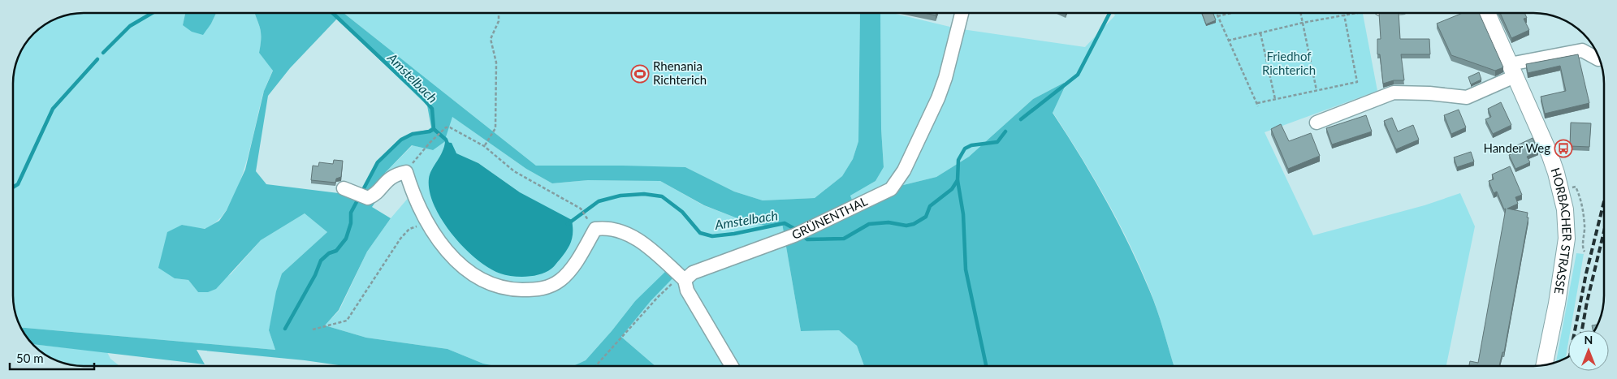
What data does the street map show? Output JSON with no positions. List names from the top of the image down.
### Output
{
  "streets": {
    "main road": ["HORBACHER STRASSE"],
    "street": ["GRÜNENTHAL"]
  },
  "water": ["Amstelbach"],
  "parks": ["Friedhof Richterich"],
  "places": {
    "sports": ["Rhenania Richterich"],
    "bus stop": ["Hander Weg"]
  },
  "scale_bar": "50 m",
  "north": "top"
}
